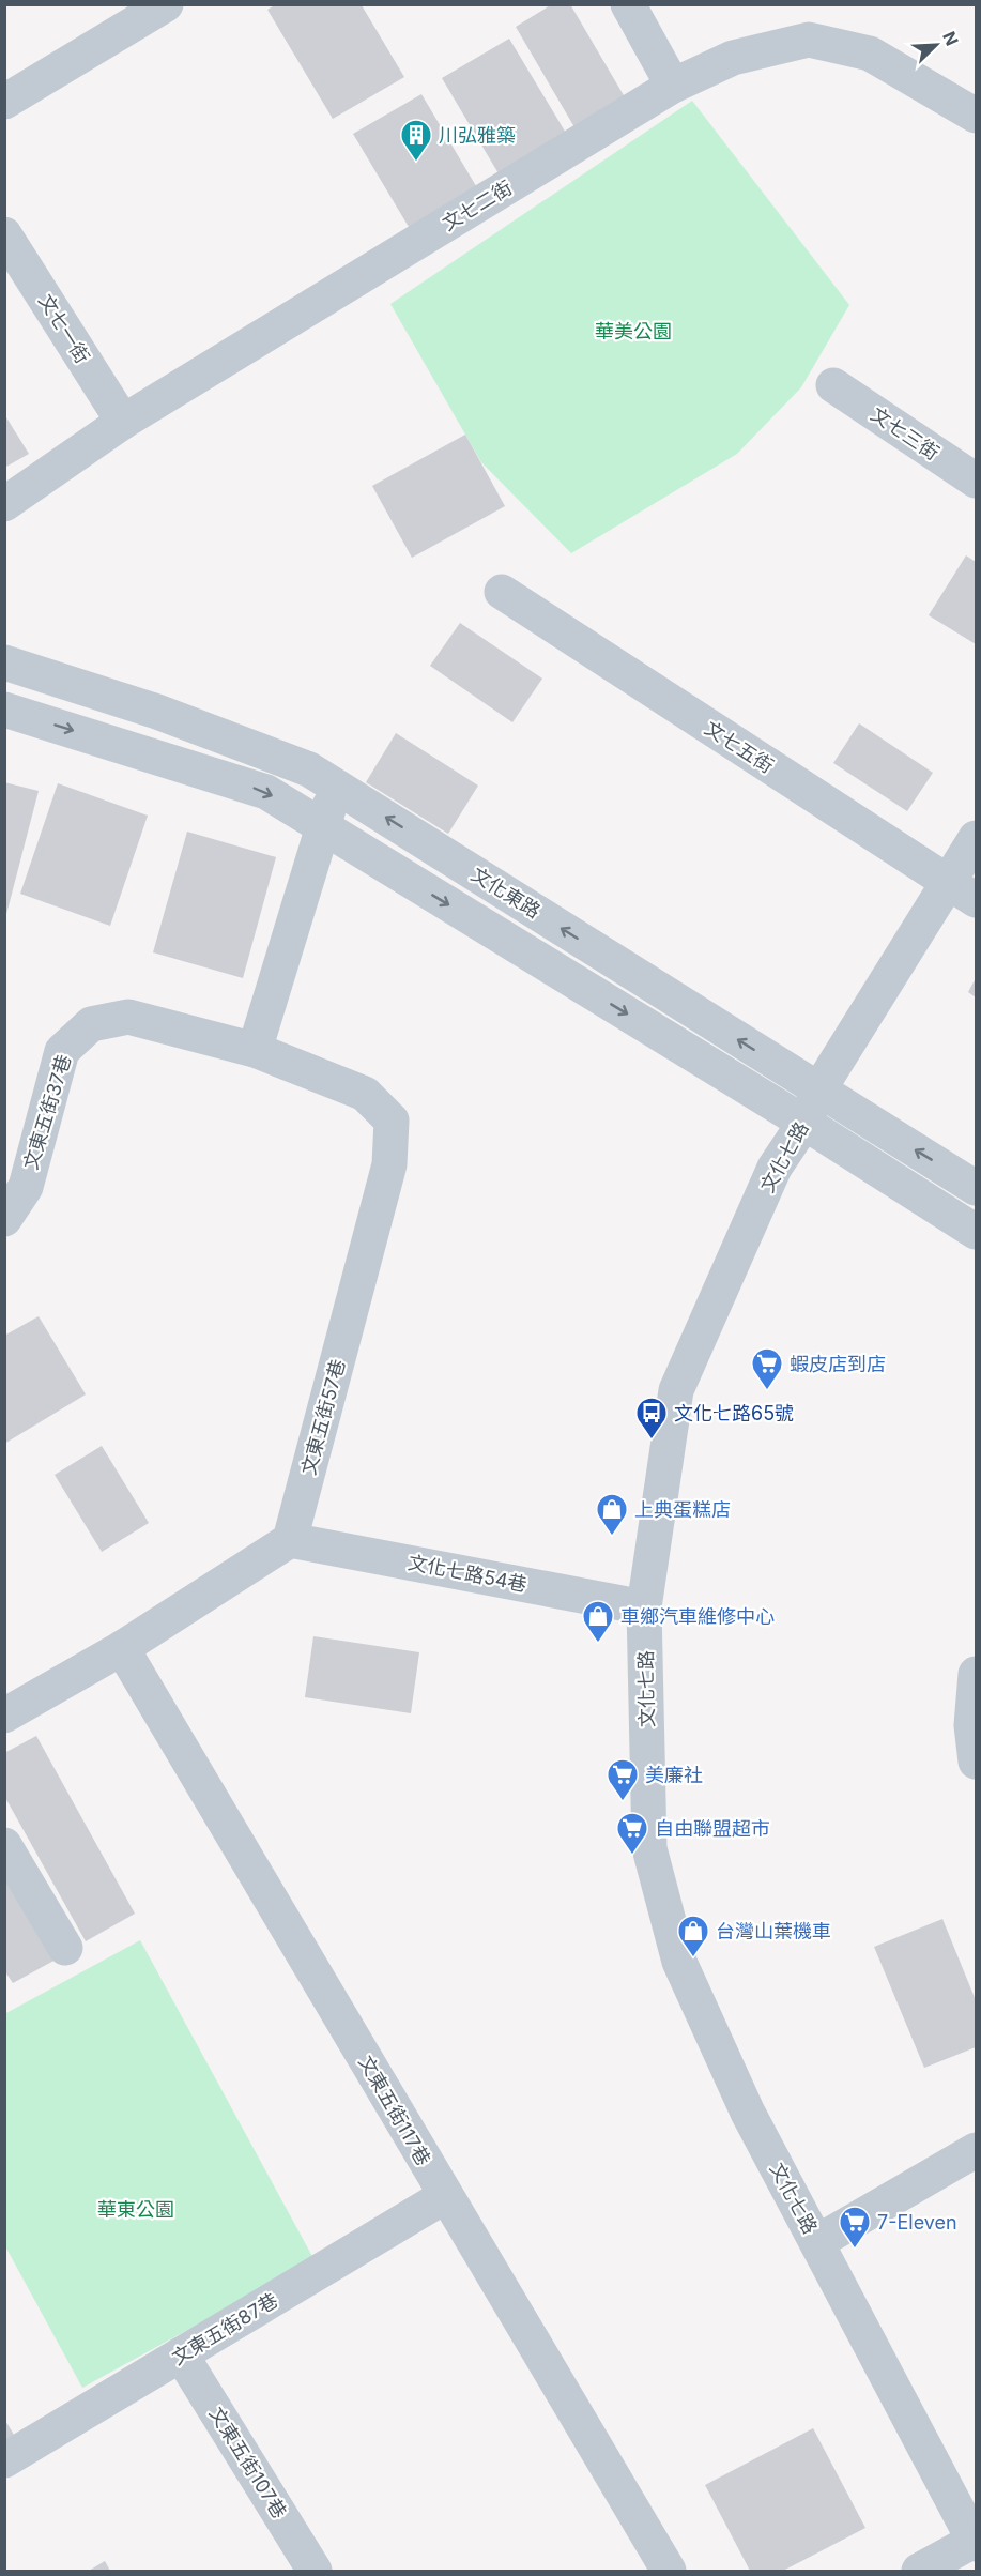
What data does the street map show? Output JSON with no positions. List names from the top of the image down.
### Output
{
  "streets": {
    "street": [
      "文七二街",
      "文七一街",
      "文七三街",
      "文七五街",
      "文化東路",
      "文東五街37巷",
      "文化七路",
      "文東五街57巷",
      "文化七路54巷",
      "文東五街117巷",
      "文東五街87巷",
      "文東五街107巷"
    ]
  },
  "crossings": [
    ["文七二街", "文七一街"],
    ["文七五街", "文化七路"],
    ["文化東路", "文化七路"],
    ["文東五街37巷", "文東五街57巷"],
    ["文化七路", "文化七路54巷"],
    ["文東五街57巷", "文化七路54巷"],
    ["文東五街117巷", "文東五街87巷"],
    ["文東五街87巷", "文東五街107巷"]
  ],
  "parks": ["華美公園", "華東公園"],
  "places": {
    "building": ["川弘雅築"],
    "supermarket": [
      "蝦皮店到店",
      "美廉社",
      "自由聯盟超市",
      "7-Eleven"
    ],
    "bus stop": ["文化七路65號"],
    "shop": ["上典蛋糕店", "車鄉汽車維修中心", "台灣山葉機車"]
  },
  "north": "top right"
}
